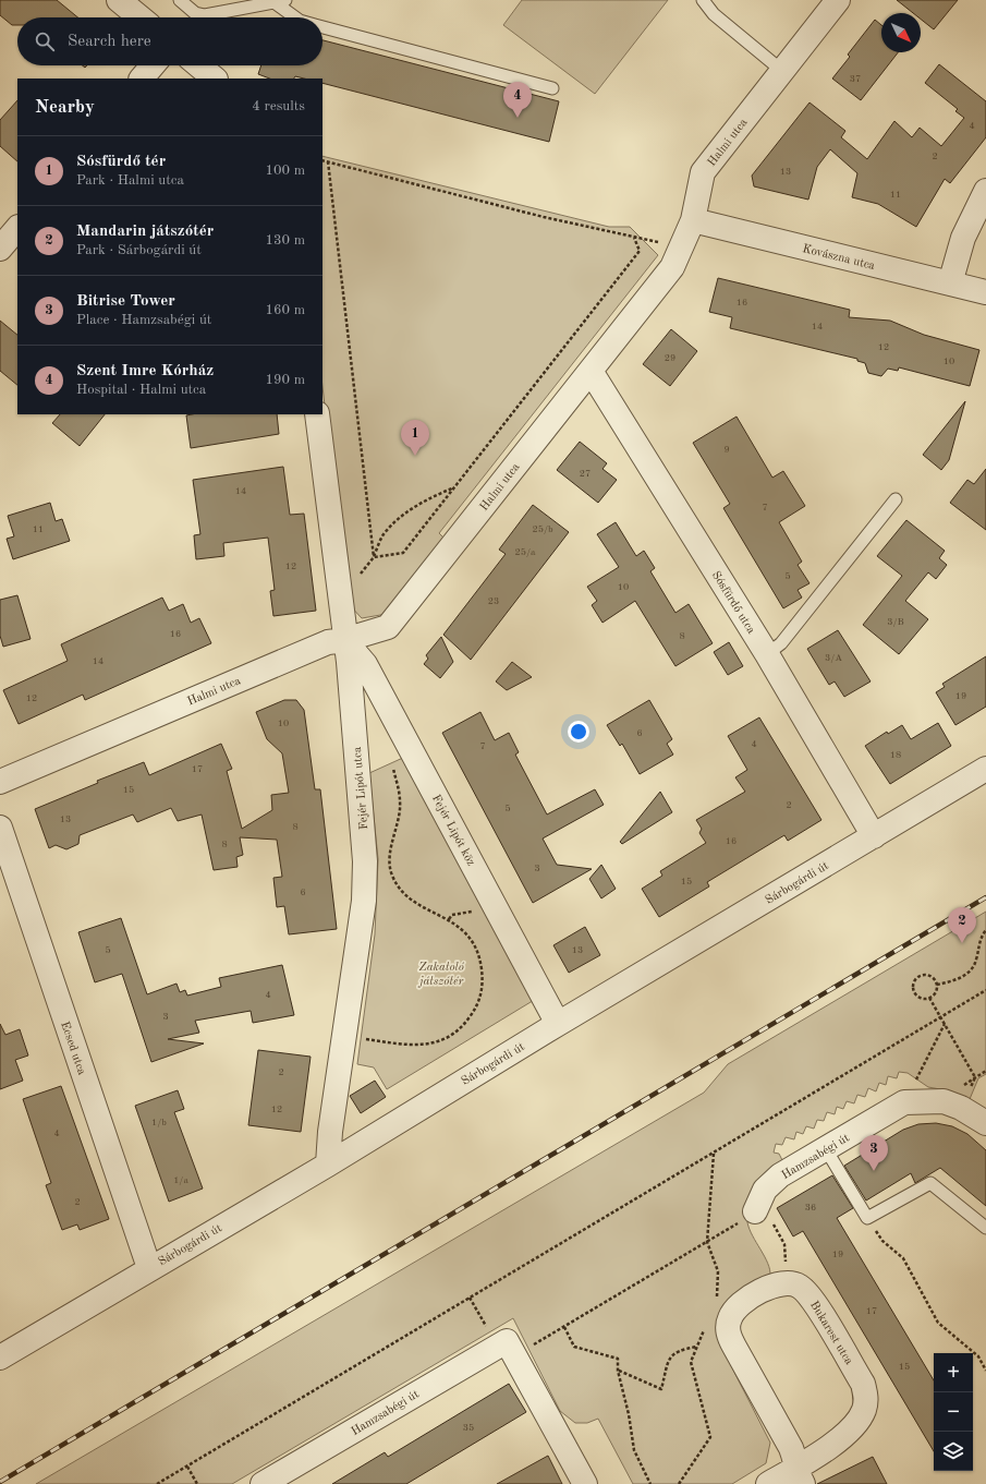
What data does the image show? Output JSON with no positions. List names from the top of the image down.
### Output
{
  "streets": {
    "street": [
      "Halmi utca",
      "Kovászna utca",
      "Sósfürdő utca",
      "Fejér Lipót utca",
      "Fejér Lipót köz",
      "Sárbogárdi út",
      "Ecsed utca",
      "Hamzsabégi út",
      "Bukarest utca"
    ]
  },
  "crossings": [
    ["Halmi utca", "Kovászna utca"],
    ["Halmi utca", "Sósfürdő utca"],
    ["Halmi utca", "Fejér Lipót utca"],
    ["Halmi utca", "Fejér Lipót köz"],
    ["Sósfürdő utca", "Sárbogárdi út"],
    ["Fejér Lipót utca", "Fejér Lipót köz"],
    ["Fejér Lipót utca", "Sárbogárdi út"],
    ["Fejér Lipót köz", "Sárbogárdi út"],
    ["Sárbogárdi út", "Ecsed utca"]
  ],
  "parks": ["Zakatoló játszótér"],
  "house_numbers": [
    "37",
    "4",
    "2",
    "13",
    "11",
    "16",
    "14",
    "12",
    "29",
    "10",
    "9",
    "27",
    "14",
    "7",
    "11",
    "25/b",
    "25/a",
    "12",
    "5",
    "10",
    "23",
    "3/B",
    "16",
    "8",
    "3/A",
    "14",
    "19",
    "12",
    "10",
    "6",
    "4",
    "7",
    "18",
    "17",
    "15",
    "2",
    "5",
    "13",
    "8",
    "16",
    "8",
    "3",
    "15",
    "6",
    "5",
    "13",
    "4",
    "3",
    "2",
    "12",
    "1/b",
    "4",
    "1/a",
    "2",
    "36",
    "19",
    "17",
    "15",
    "35"
  ],
  "north": "bottom right",
  "page": {
    "search": "Search here",
    "heading": ["Nearby", "4 results"],
    "pins": [
      "4",
      "1",
      "2",
      "3"
    ],
    "list": [
      {
        "mark": "1",
        "name": "Sósfürdő tér",
        "note": "Park · Halmi utca",
        "value": "100 m"
      },
      {
        "mark": "2",
        "name": "Mandarin játszótér",
        "note": "Park · Sárbogárdi út",
        "value": "130 m"
      },
      {
        "mark": "3",
        "name": "Bitrise Tower",
        "note": "Place · Hamzsabégi út",
        "value": "160 m"
      },
      {
        "mark": "4",
        "name": "Szent Imre Kórház",
        "note": "Hospital · Halmi utca",
        "value": "190 m"
      }
    ],
    "map_buttons": ["+", "−"]
  }
}
